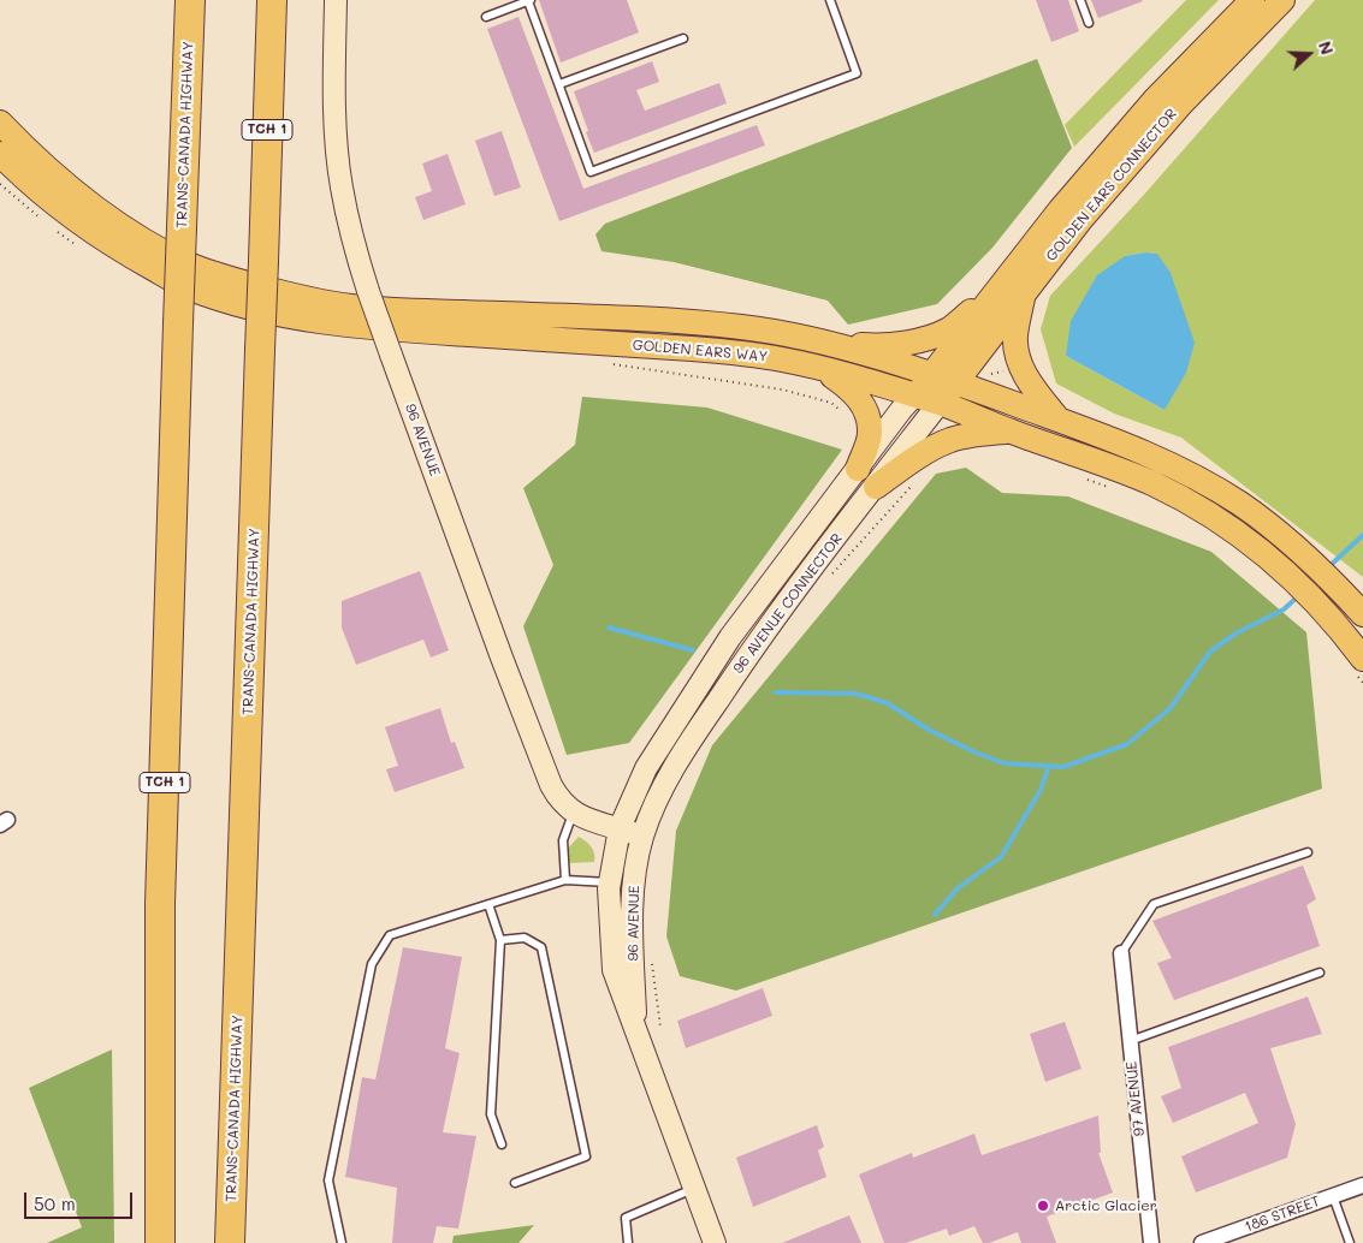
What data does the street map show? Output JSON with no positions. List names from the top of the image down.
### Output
{
  "streets": {
    "highway": ["TCH 1", "TRANS-CANADA HIGHWAY"],
    "main road": [
      "GOLDEN EARS CONNECTOR",
      "GOLDEN EARS WAY",
      "96 AVENUE",
      "96 AVENUE CONNECTOR"
    ],
    "street": ["97 AVENUE", "186 STREET"]
  },
  "crossings": [
    ["GOLDEN EARS CONNECTOR", "GOLDEN EARS WAY"],
    ["GOLDEN EARS CONNECTOR", "96 AVENUE CONNECTOR"],
    ["GOLDEN EARS WAY", "96 AVENUE CONNECTOR"],
    ["96 AVENUE", "96 AVENUE CONNECTOR"]
  ],
  "places": ["Arctic Glacier"],
  "scale_bar": "50 m",
  "north": "right"
}
